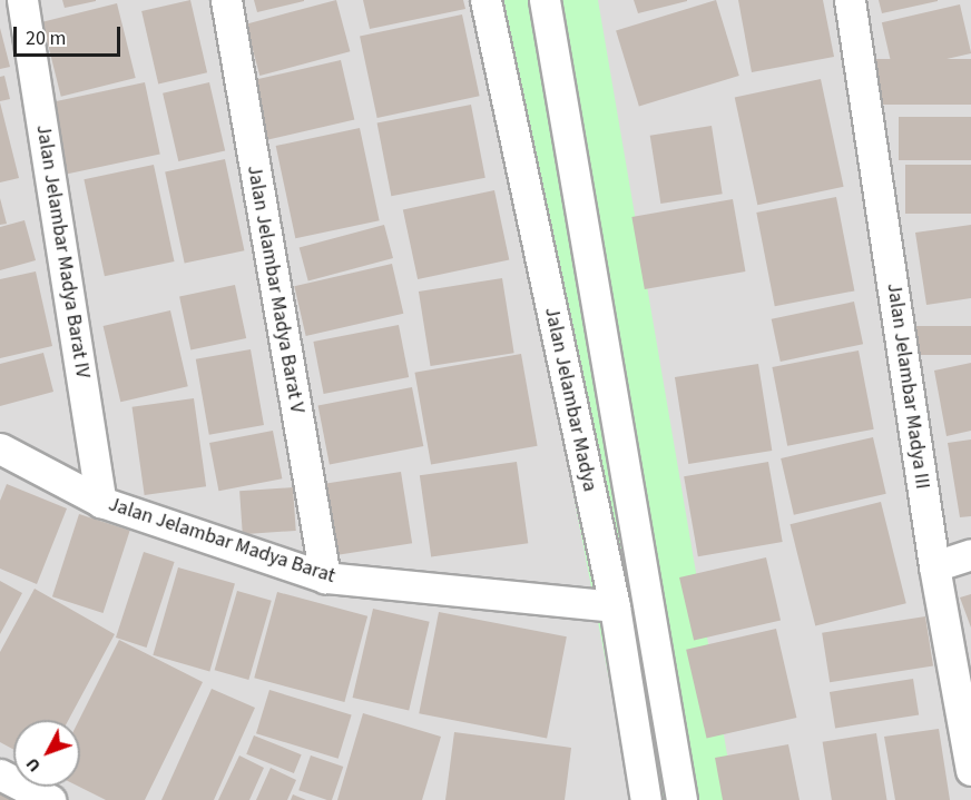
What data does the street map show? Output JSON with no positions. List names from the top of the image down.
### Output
{
  "streets": {
    "street": [
      "Jalan Jelambar Madya Barat IV",
      "Jalan Jelambar Madya Barat V",
      "Jalan Jelambar Madya III",
      "Jalan Jelambar Madya",
      "Jalan Jelambar Madya Barat"
    ]
  },
  "crossings": [
    ["Jalan Jelambar Madya Barat IV", "Jalan Jelambar Madya Barat"],
    ["Jalan Jelambar Madya Barat V", "Jalan Jelambar Madya Barat"],
    ["Jalan Jelambar Madya", "Jalan Jelambar Madya Barat"]
  ],
  "scale_bar": "20 m",
  "north": "bottom left"
}
